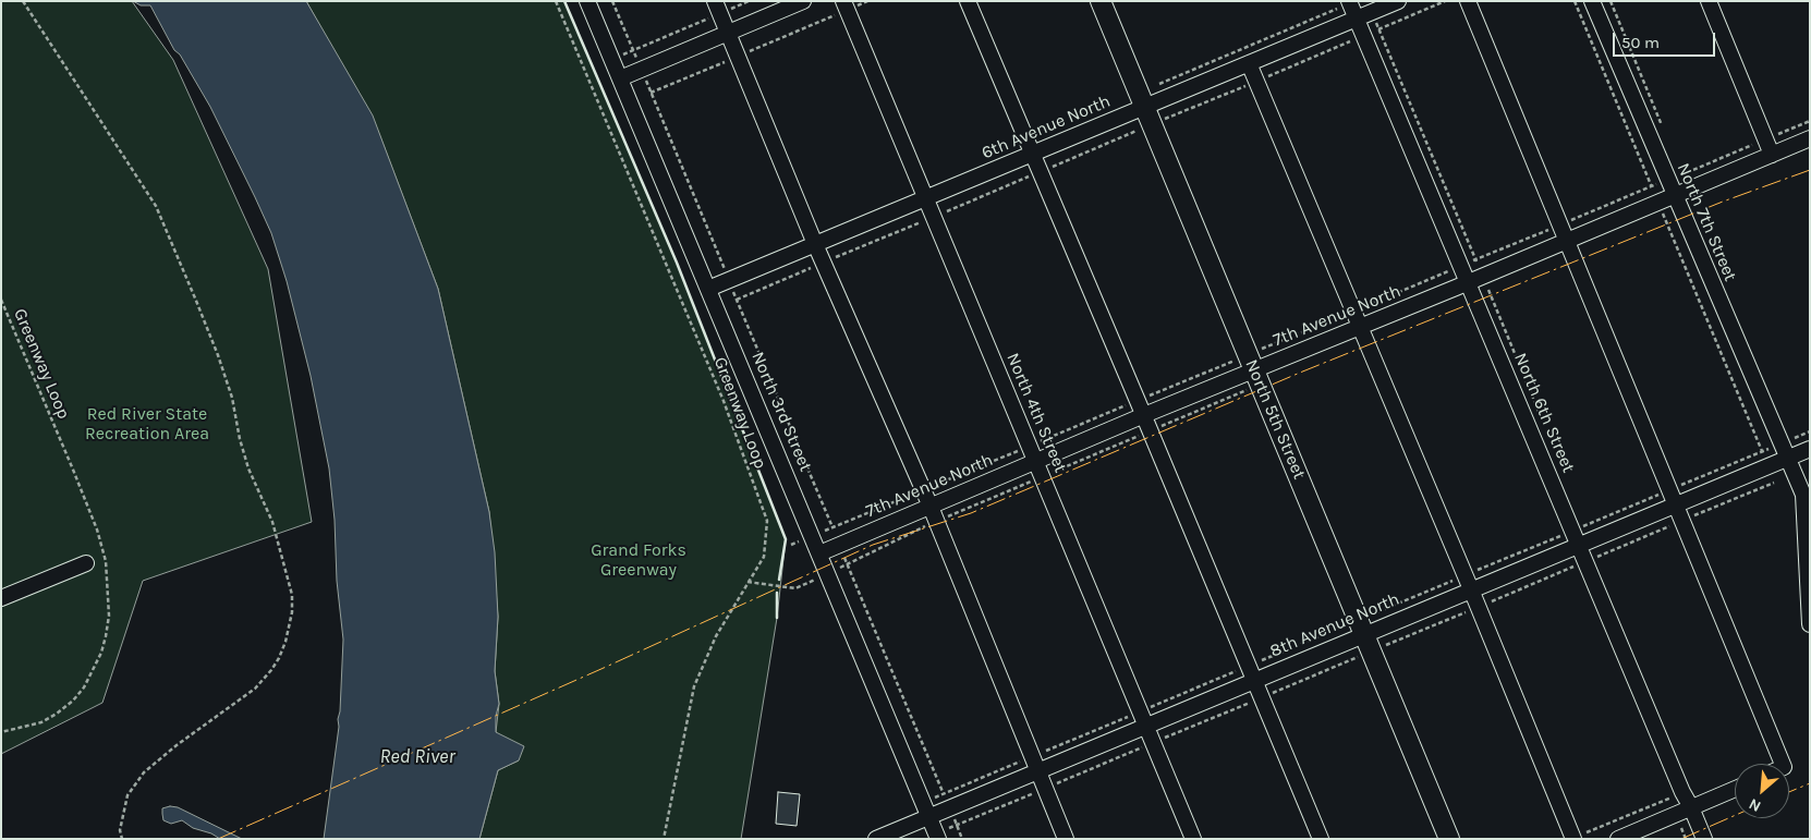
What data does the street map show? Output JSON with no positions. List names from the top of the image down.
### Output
{
  "streets": {
    "main road": ["North 5th Street"],
    "street": [
      "6th Avenue North",
      "North 7th Street",
      "7th Avenue North",
      "North 3rd Street",
      "North 4th Street",
      "North 6th Street",
      "8th Avenue North"
    ],
    "path": ["Greenway Loop"]
  },
  "crossings": [
    ["6th Avenue North", "North 3rd Street"],
    ["6th Avenue North", "North 4th Street"],
    ["6th Avenue North", "North 6th Street"],
    ["6th Avenue North", "North 5th Street"],
    ["North 7th Street", "7th Avenue North"],
    ["North 7th Street", "8th Avenue North"],
    ["7th Avenue North", "North 3rd Street"],
    ["7th Avenue North", "North 4th Street"],
    ["7th Avenue North", "North 6th Street"],
    ["7th Avenue North", "North 5th Street"],
    ["North 3rd Street", "8th Avenue North"],
    ["North 4th Street", "8th Avenue North"],
    ["North 6th Street", "8th Avenue North"],
    ["North 5th Street", "8th Avenue North"]
  ],
  "water": ["Red River"],
  "parks": ["Red River State Recreation Area", "Grand Forks Greenway"],
  "scale_bar": "50 m",
  "north": "bottom left"
}
